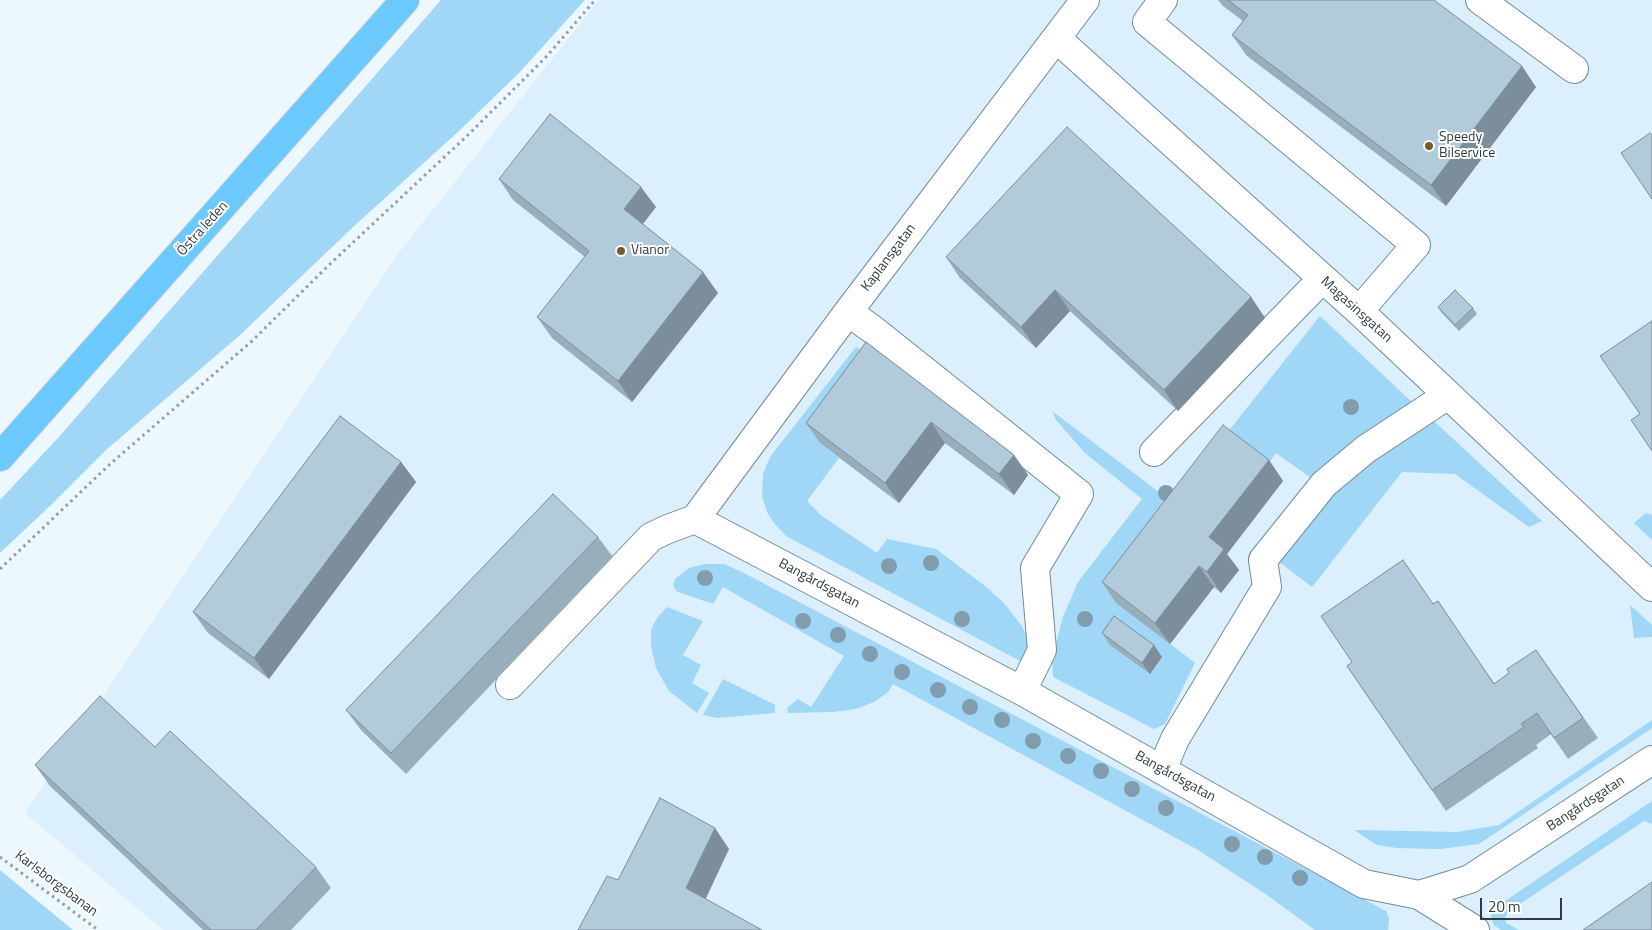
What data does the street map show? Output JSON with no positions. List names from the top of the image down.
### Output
{
  "streets": {
    "highway": ["Östra leden"],
    "street": ["Kaplansgatan", "Magasinsgatan", "Bangårdsgatan"],
    "path": ["Karlsborgsbanan"]
  },
  "crossings": [
    ["Kaplansgatan", "Magasinsgatan"],
    ["Kaplansgatan", "Bangårdsgatan"]
  ],
  "places": ["Speedy Bilservice", "Vianor"],
  "scale_bar": "20 m"
}
